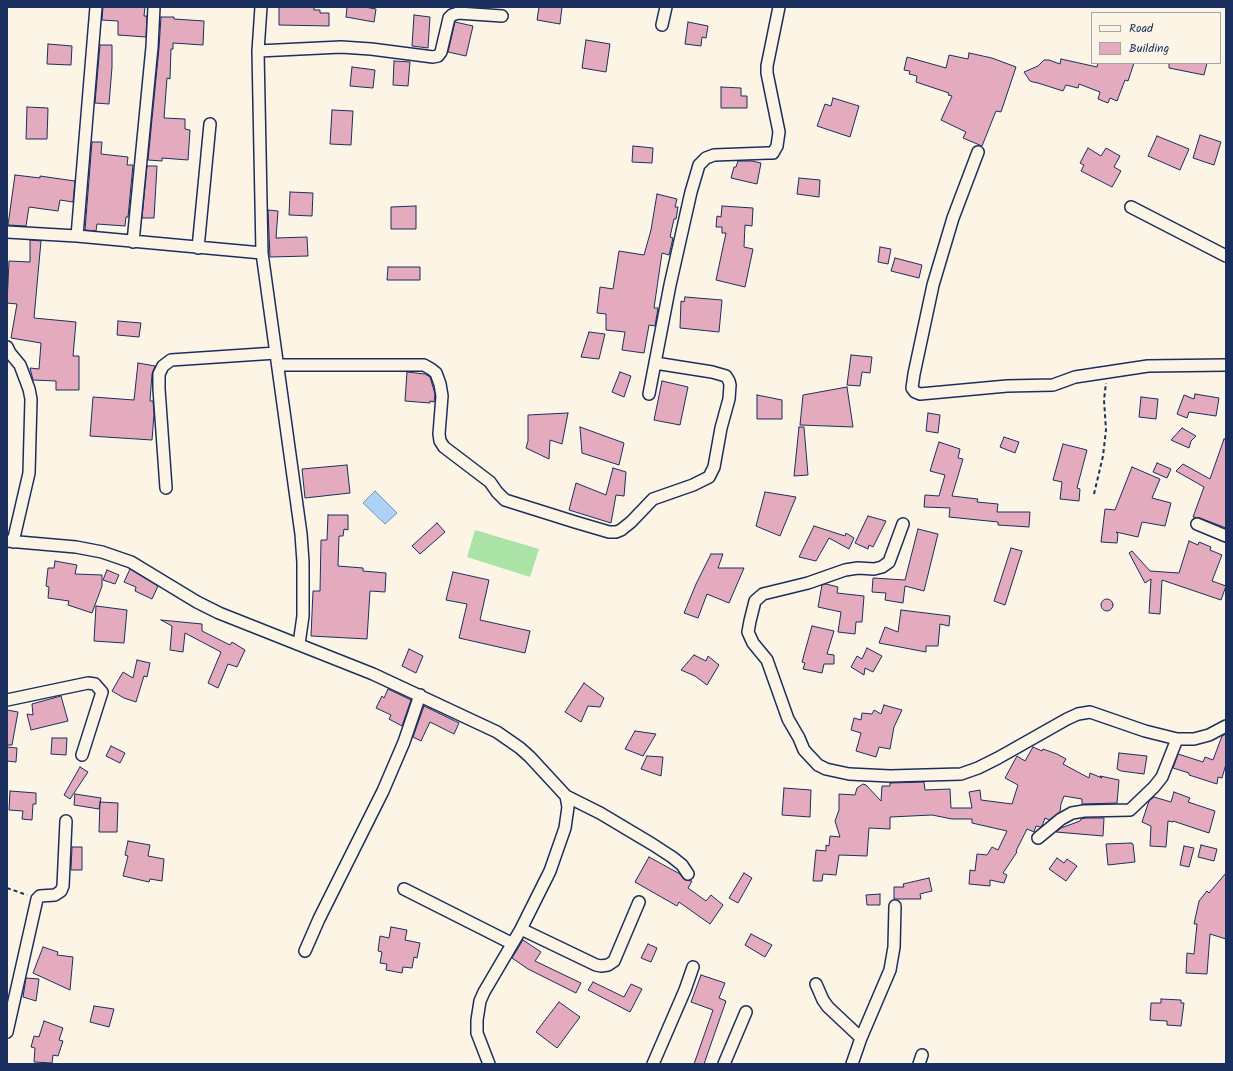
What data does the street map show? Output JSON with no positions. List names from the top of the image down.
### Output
{
  "legend": ["Road", "Building"]
}
